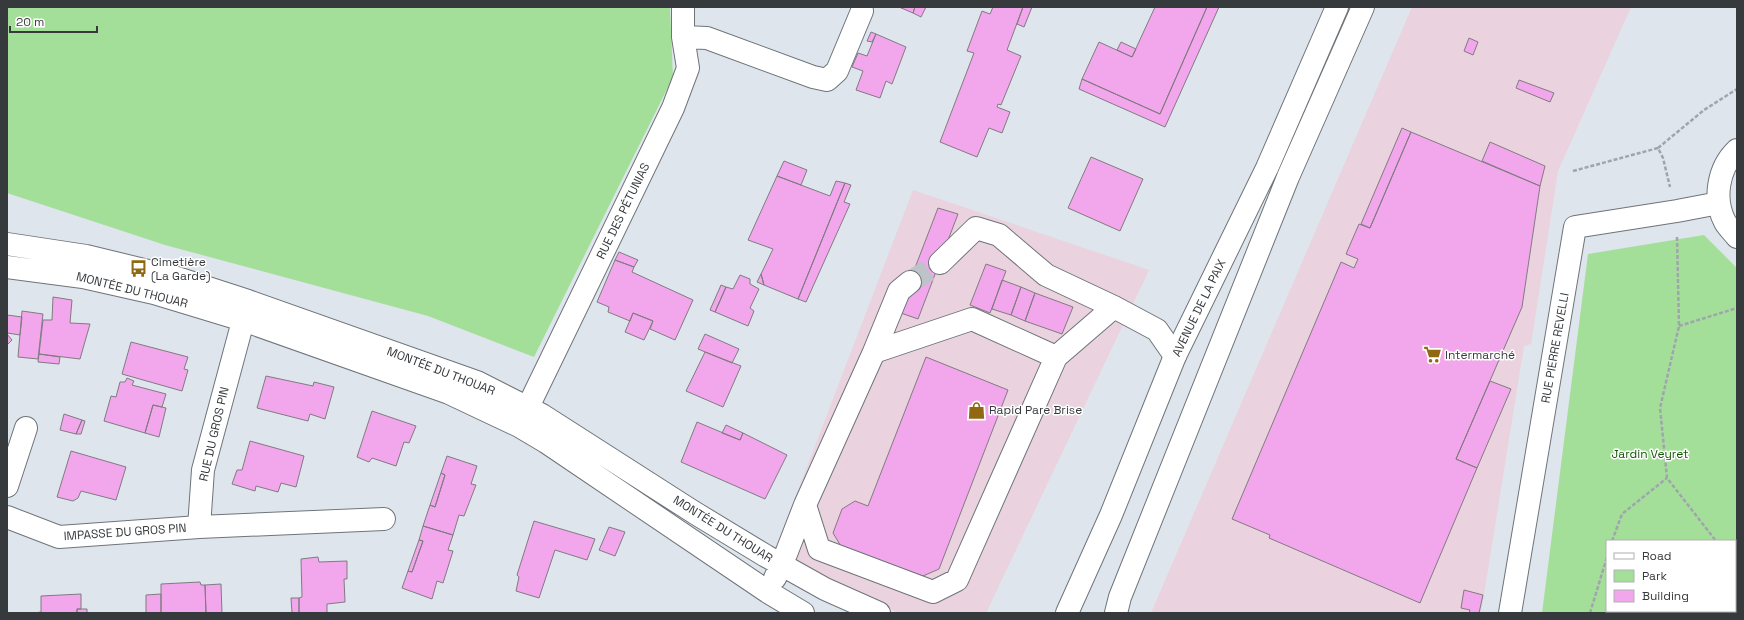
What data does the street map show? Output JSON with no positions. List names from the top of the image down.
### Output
{
  "streets": {
    "street": [
      "RUE DES PÉTUNIAS",
      "MONTÉE DU THOUAR",
      "AVENUE DE LA PAIX",
      "RUE PIERRE REVELLI",
      "RUE DU GROS PIN",
      "IMPASSE DU GROS PIN"
    ]
  },
  "crossings": [
    ["RUE DES PÉTUNIAS", "MONTÉE DU THOUAR"],
    ["MONTÉE DU THOUAR", "RUE DU GROS PIN"],
    ["RUE DU GROS PIN", "IMPASSE DU GROS PIN"]
  ],
  "parks": ["Jardin Veyret"],
  "places": {
    "bus stop": ["Cimetière (La Garde)"],
    "supermarket": ["Intermarché"],
    "shop": ["Rapid Pare Brise"]
  },
  "legend": ["Road", "Park", "Building"],
  "scale_bar": "20 m"
}
